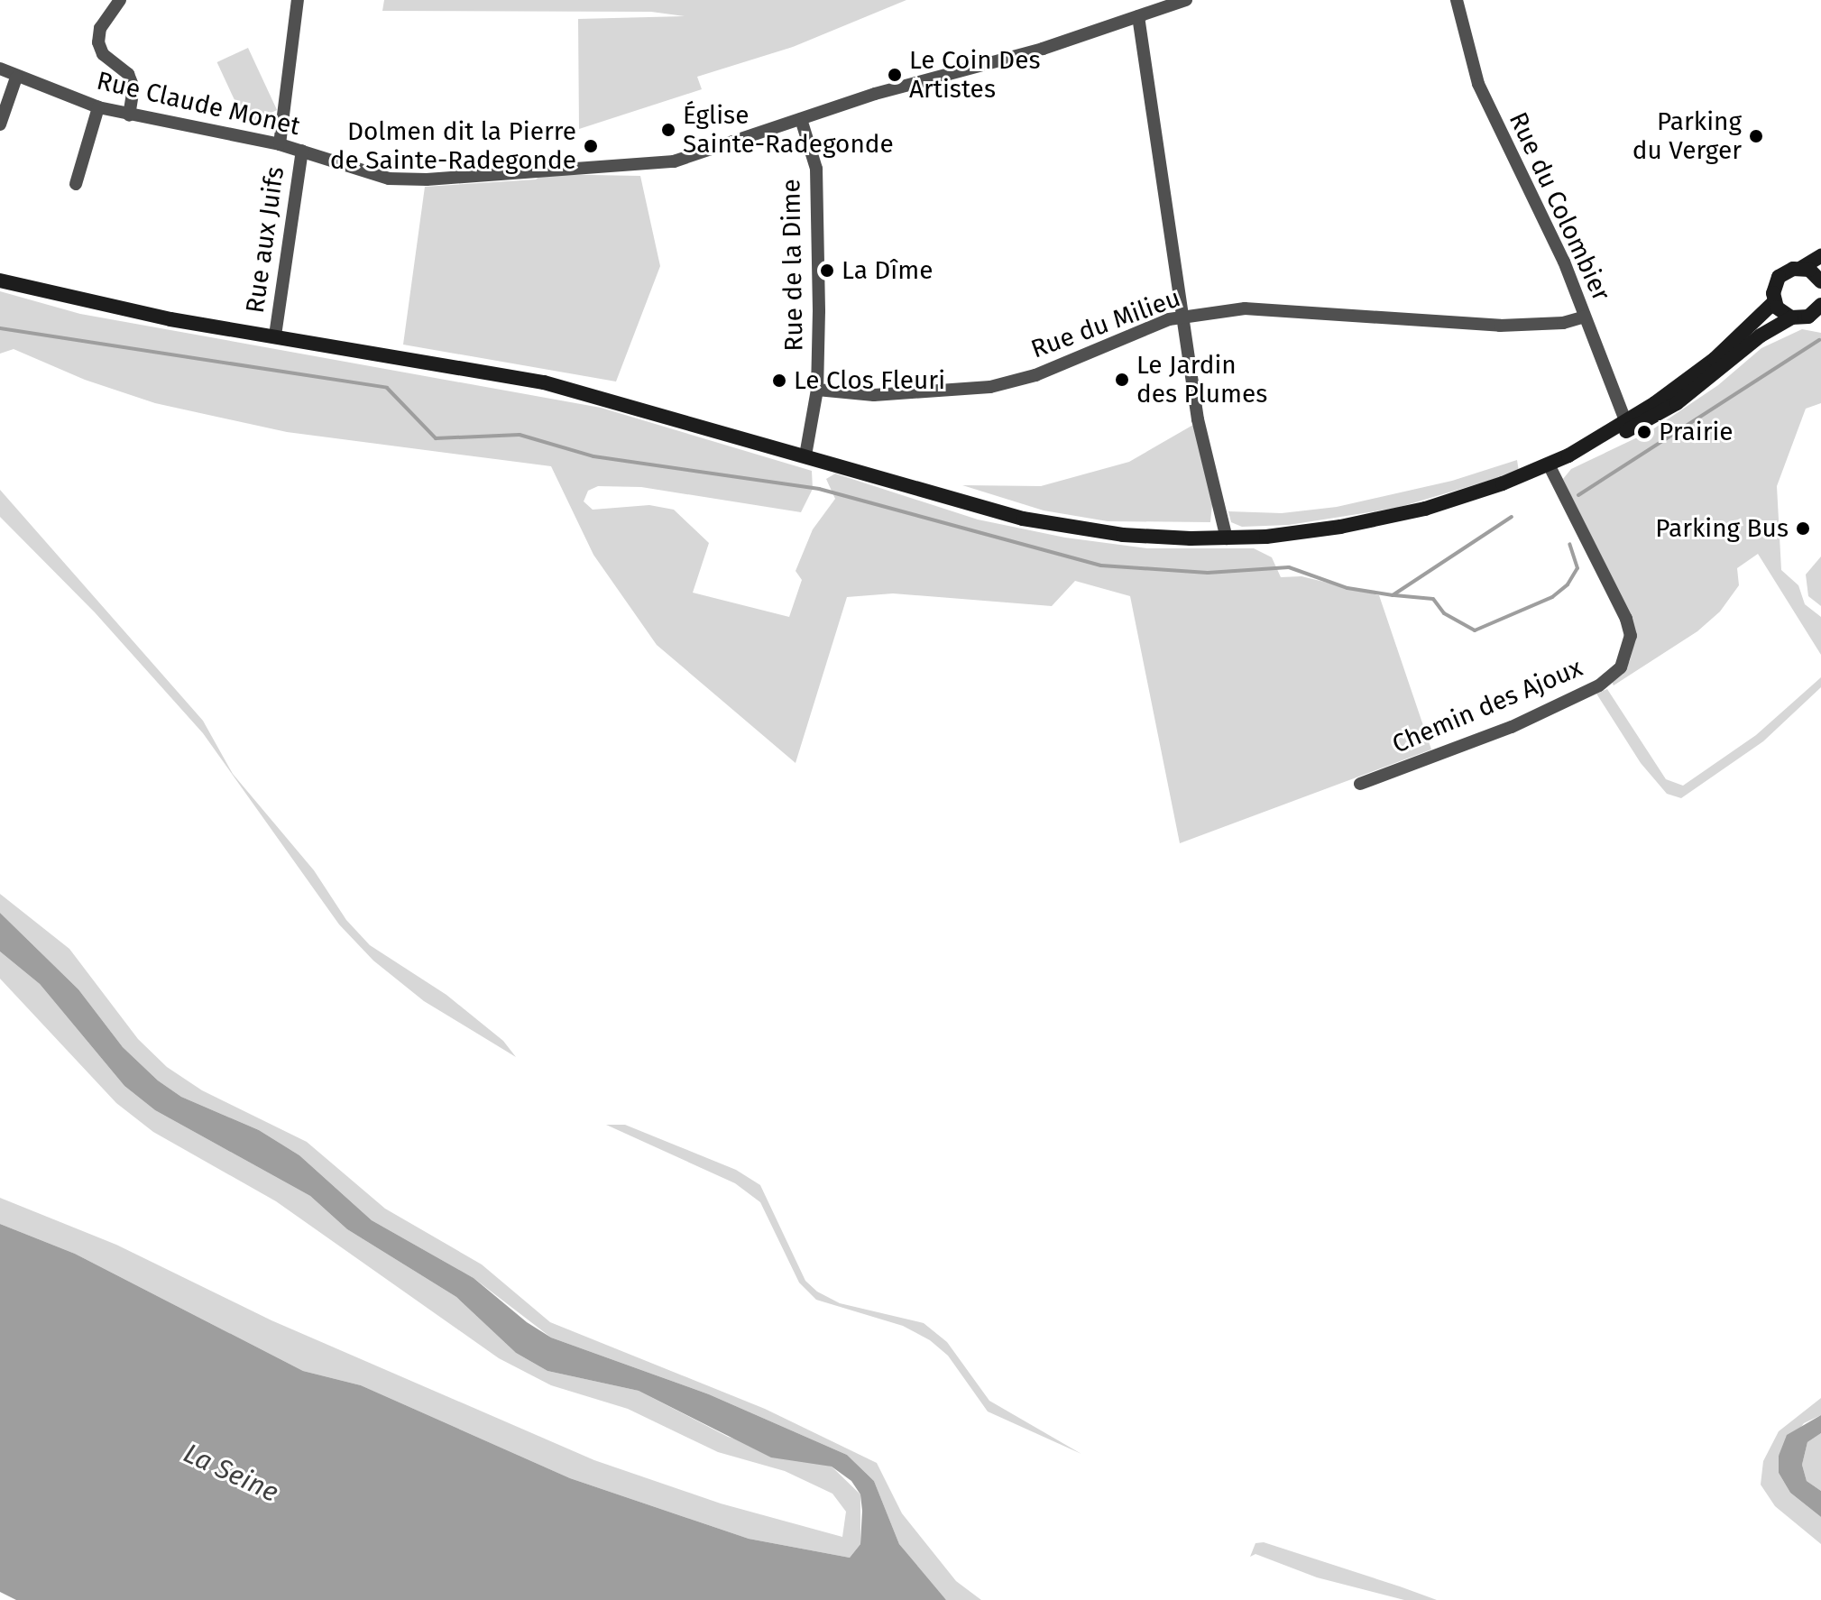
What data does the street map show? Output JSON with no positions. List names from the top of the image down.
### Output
{
  "streets": {
    "street": [
      "Rue Claude Monet",
      "Rue du Colombier",
      "Rue aux Juifs",
      "Rue de la Dime",
      "Rue du Milieu",
      "Chemin des Ajoux"
    ]
  },
  "crossings": [
    ["Rue Claude Monet", "Rue aux Juifs"],
    ["Rue Claude Monet", "Rue de la Dime"],
    ["Rue du Colombier", "Rue du Milieu"],
    ["Rue de la Dime", "Rue du Milieu"]
  ],
  "water": ["La Seine"],
  "places": [
    "Le Coin Des Artistes",
    "Église Sainte-Radegonde",
    "Parking du Verger",
    "Dolmen dit la Pierre de Sainte-Radegonde",
    "La Dîme",
    "Le Jardin des Plumes",
    "Le Clos Fleuri",
    "Prairie",
    "Parking Bus"
  ]
}
